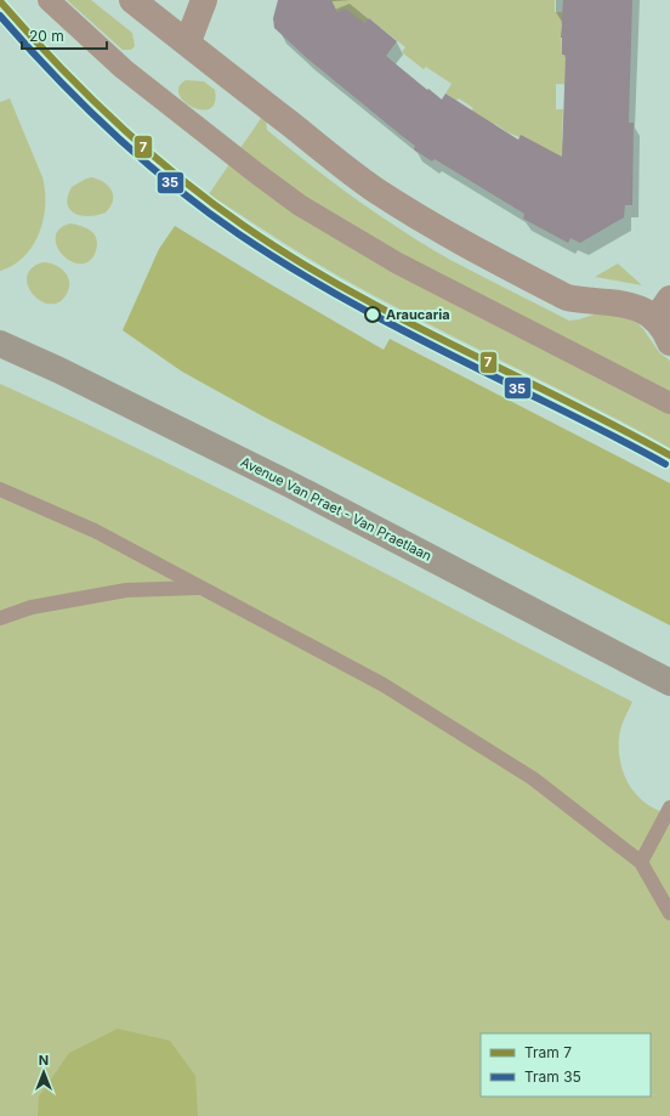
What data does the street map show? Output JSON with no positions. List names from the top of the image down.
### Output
{
  "streets": {
    "main road": ["Avenue Van Praet - Van Praetlaan"]
  },
  "places": ["Araucaria"],
  "lines": ["tram line 7", "tram line 35"],
  "legend": ["Tram 7", "Tram 35"],
  "scale_bar": "20 m",
  "north": "top"
}
